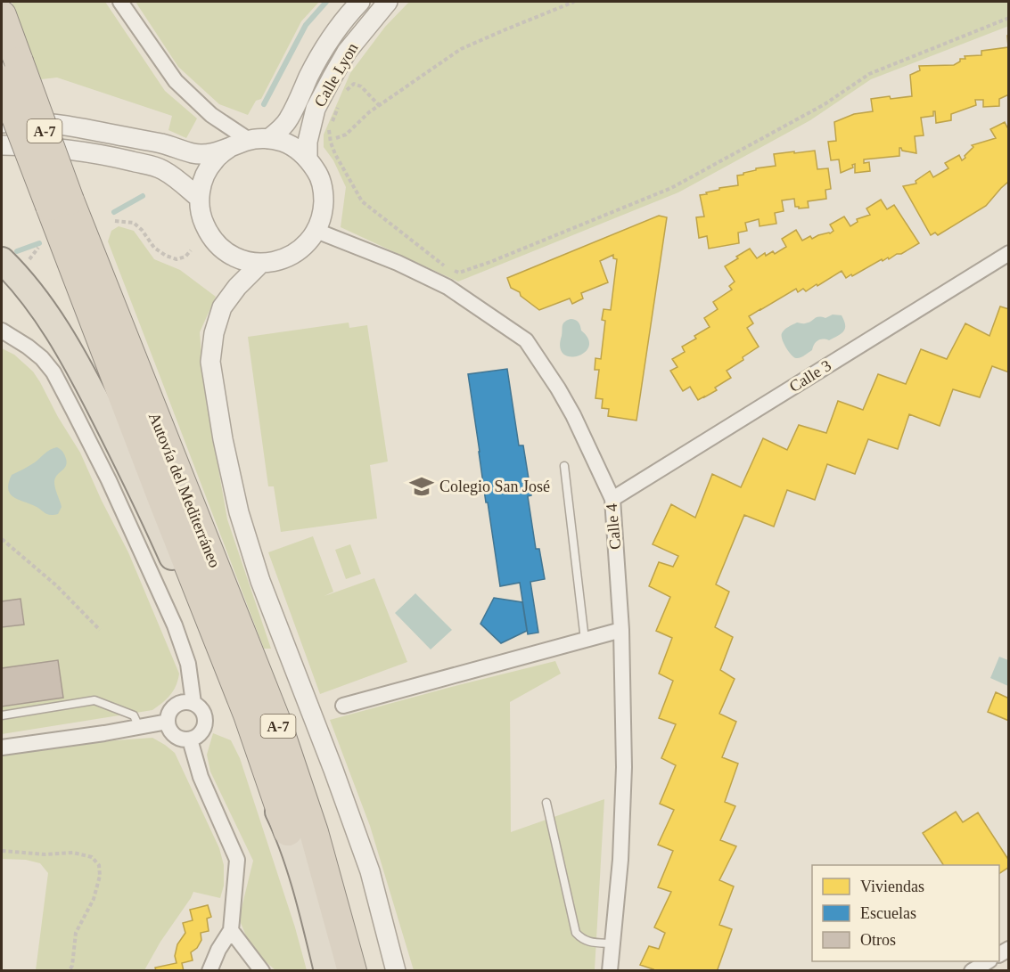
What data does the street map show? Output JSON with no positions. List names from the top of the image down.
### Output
{
  "streets": {
    "highway": ["A-7", "Autovía del Mediterráneo"],
    "street": ["Calle Lyon", "Calle 3", "Calle 4"]
  },
  "crossings": [
    ["Calle Lyon", "Calle 4"],
    ["Calle 3", "Calle 4"]
  ],
  "places": {
    "school or university": ["Colegio San José"]
  },
  "legend": ["Viviendas", "Escuelas", "Otros"]
}
